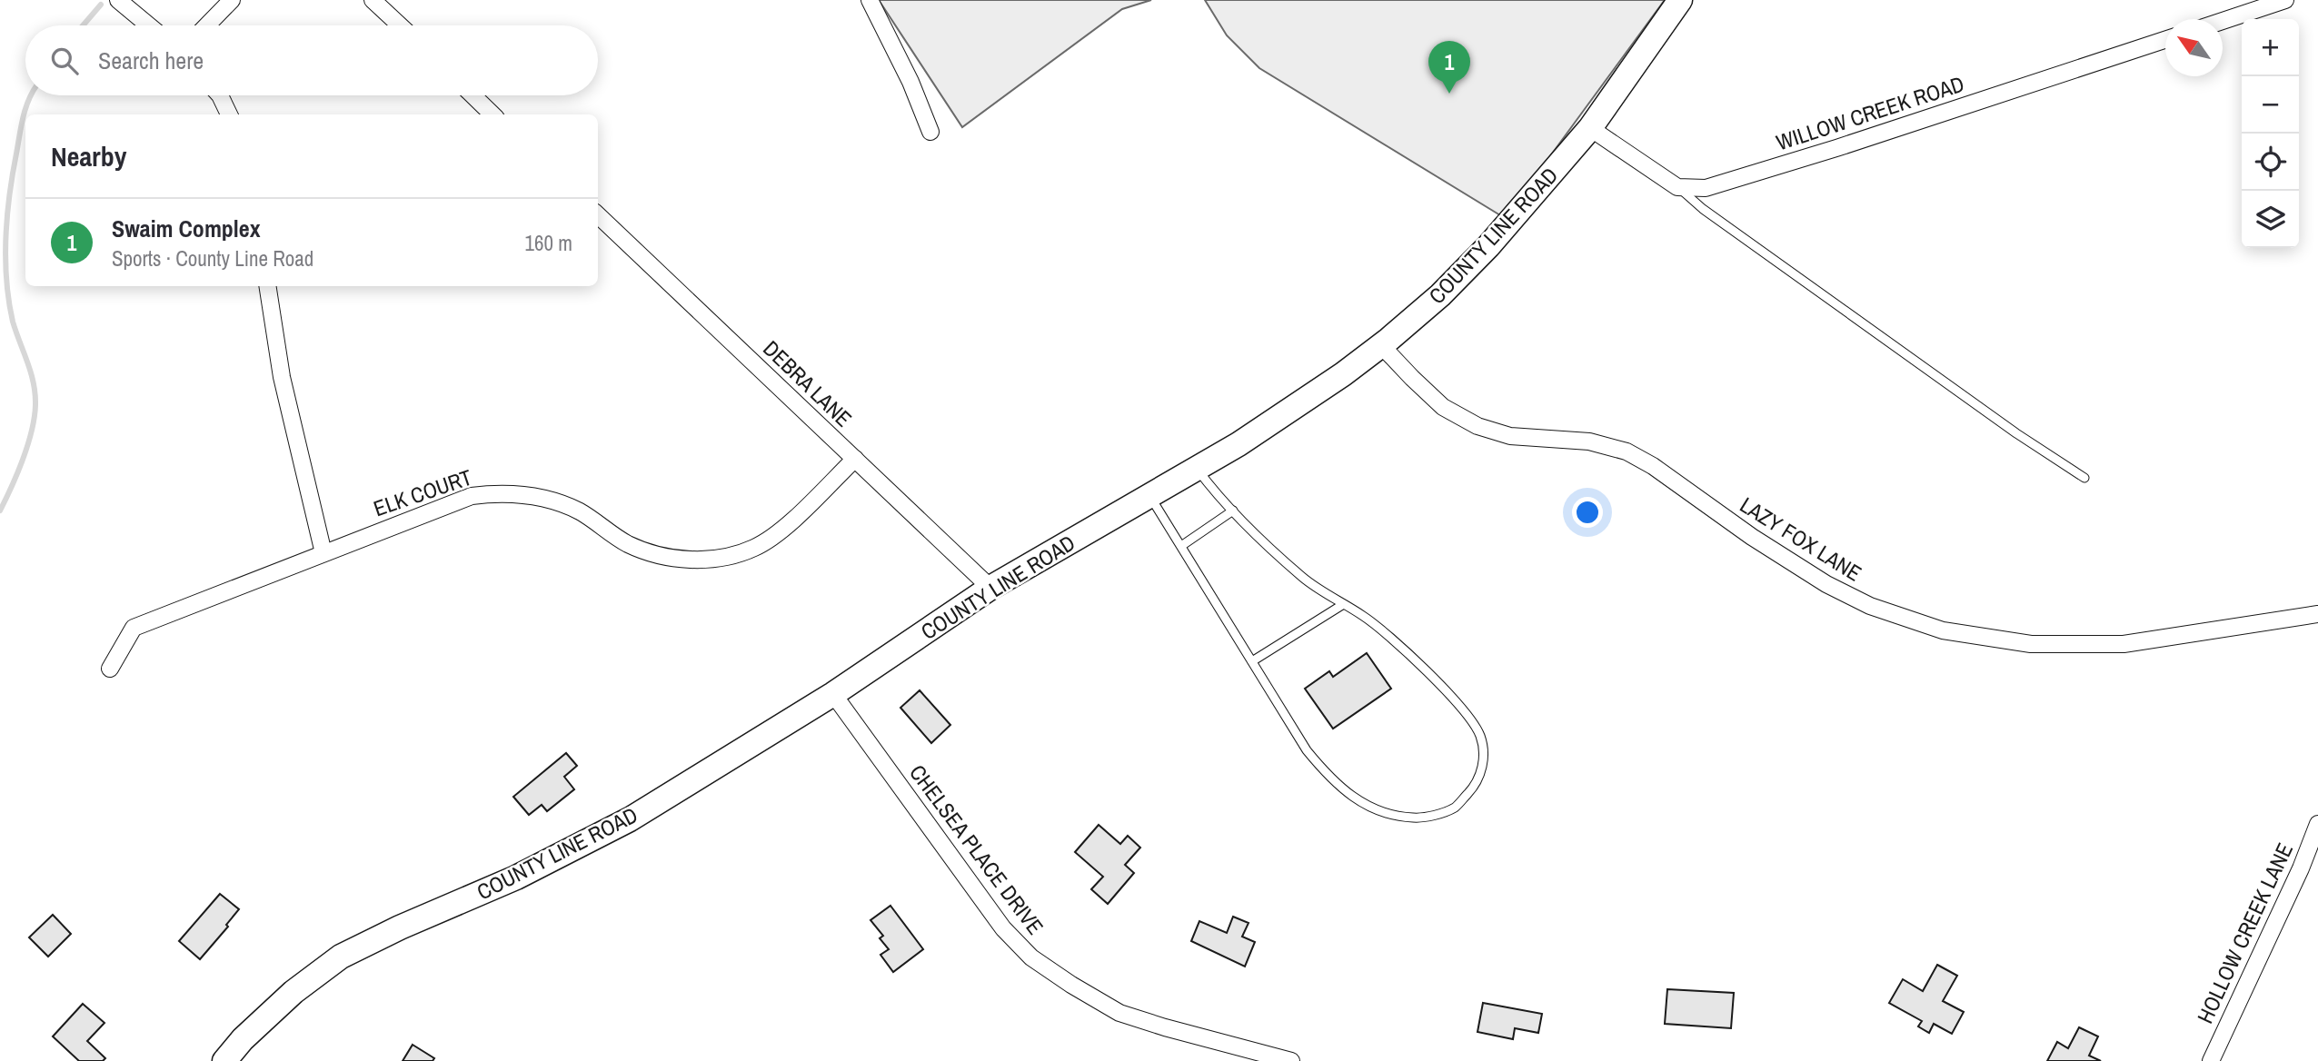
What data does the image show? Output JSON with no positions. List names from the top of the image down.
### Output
{
  "streets": {
    "street": [
      "WILLOW CREEK ROAD",
      "COUNTY LINE ROAD",
      "DEBRA LANE",
      "ELK COURT",
      "LAZY FOX LANE",
      "CHELSEA PLACE DRIVE",
      "HOLLOW CREEK LANE"
    ]
  },
  "crossings": [
    ["COUNTY LINE ROAD", "DEBRA LANE"],
    ["COUNTY LINE ROAD", "LAZY FOX LANE"],
    ["COUNTY LINE ROAD", "CHELSEA PLACE DRIVE"],
    ["DEBRA LANE", "ELK COURT"]
  ],
  "north": "top left",
  "page": {
    "map_buttons": ["+", "−"],
    "search": "Search here",
    "pins": "1",
    "heading": "Nearby",
    "list": [
      {
        "mark": "1",
        "name": "Swaim Complex",
        "note": "Sports · County Line Road",
        "value": "160 m"
      }
    ]
  }
}
